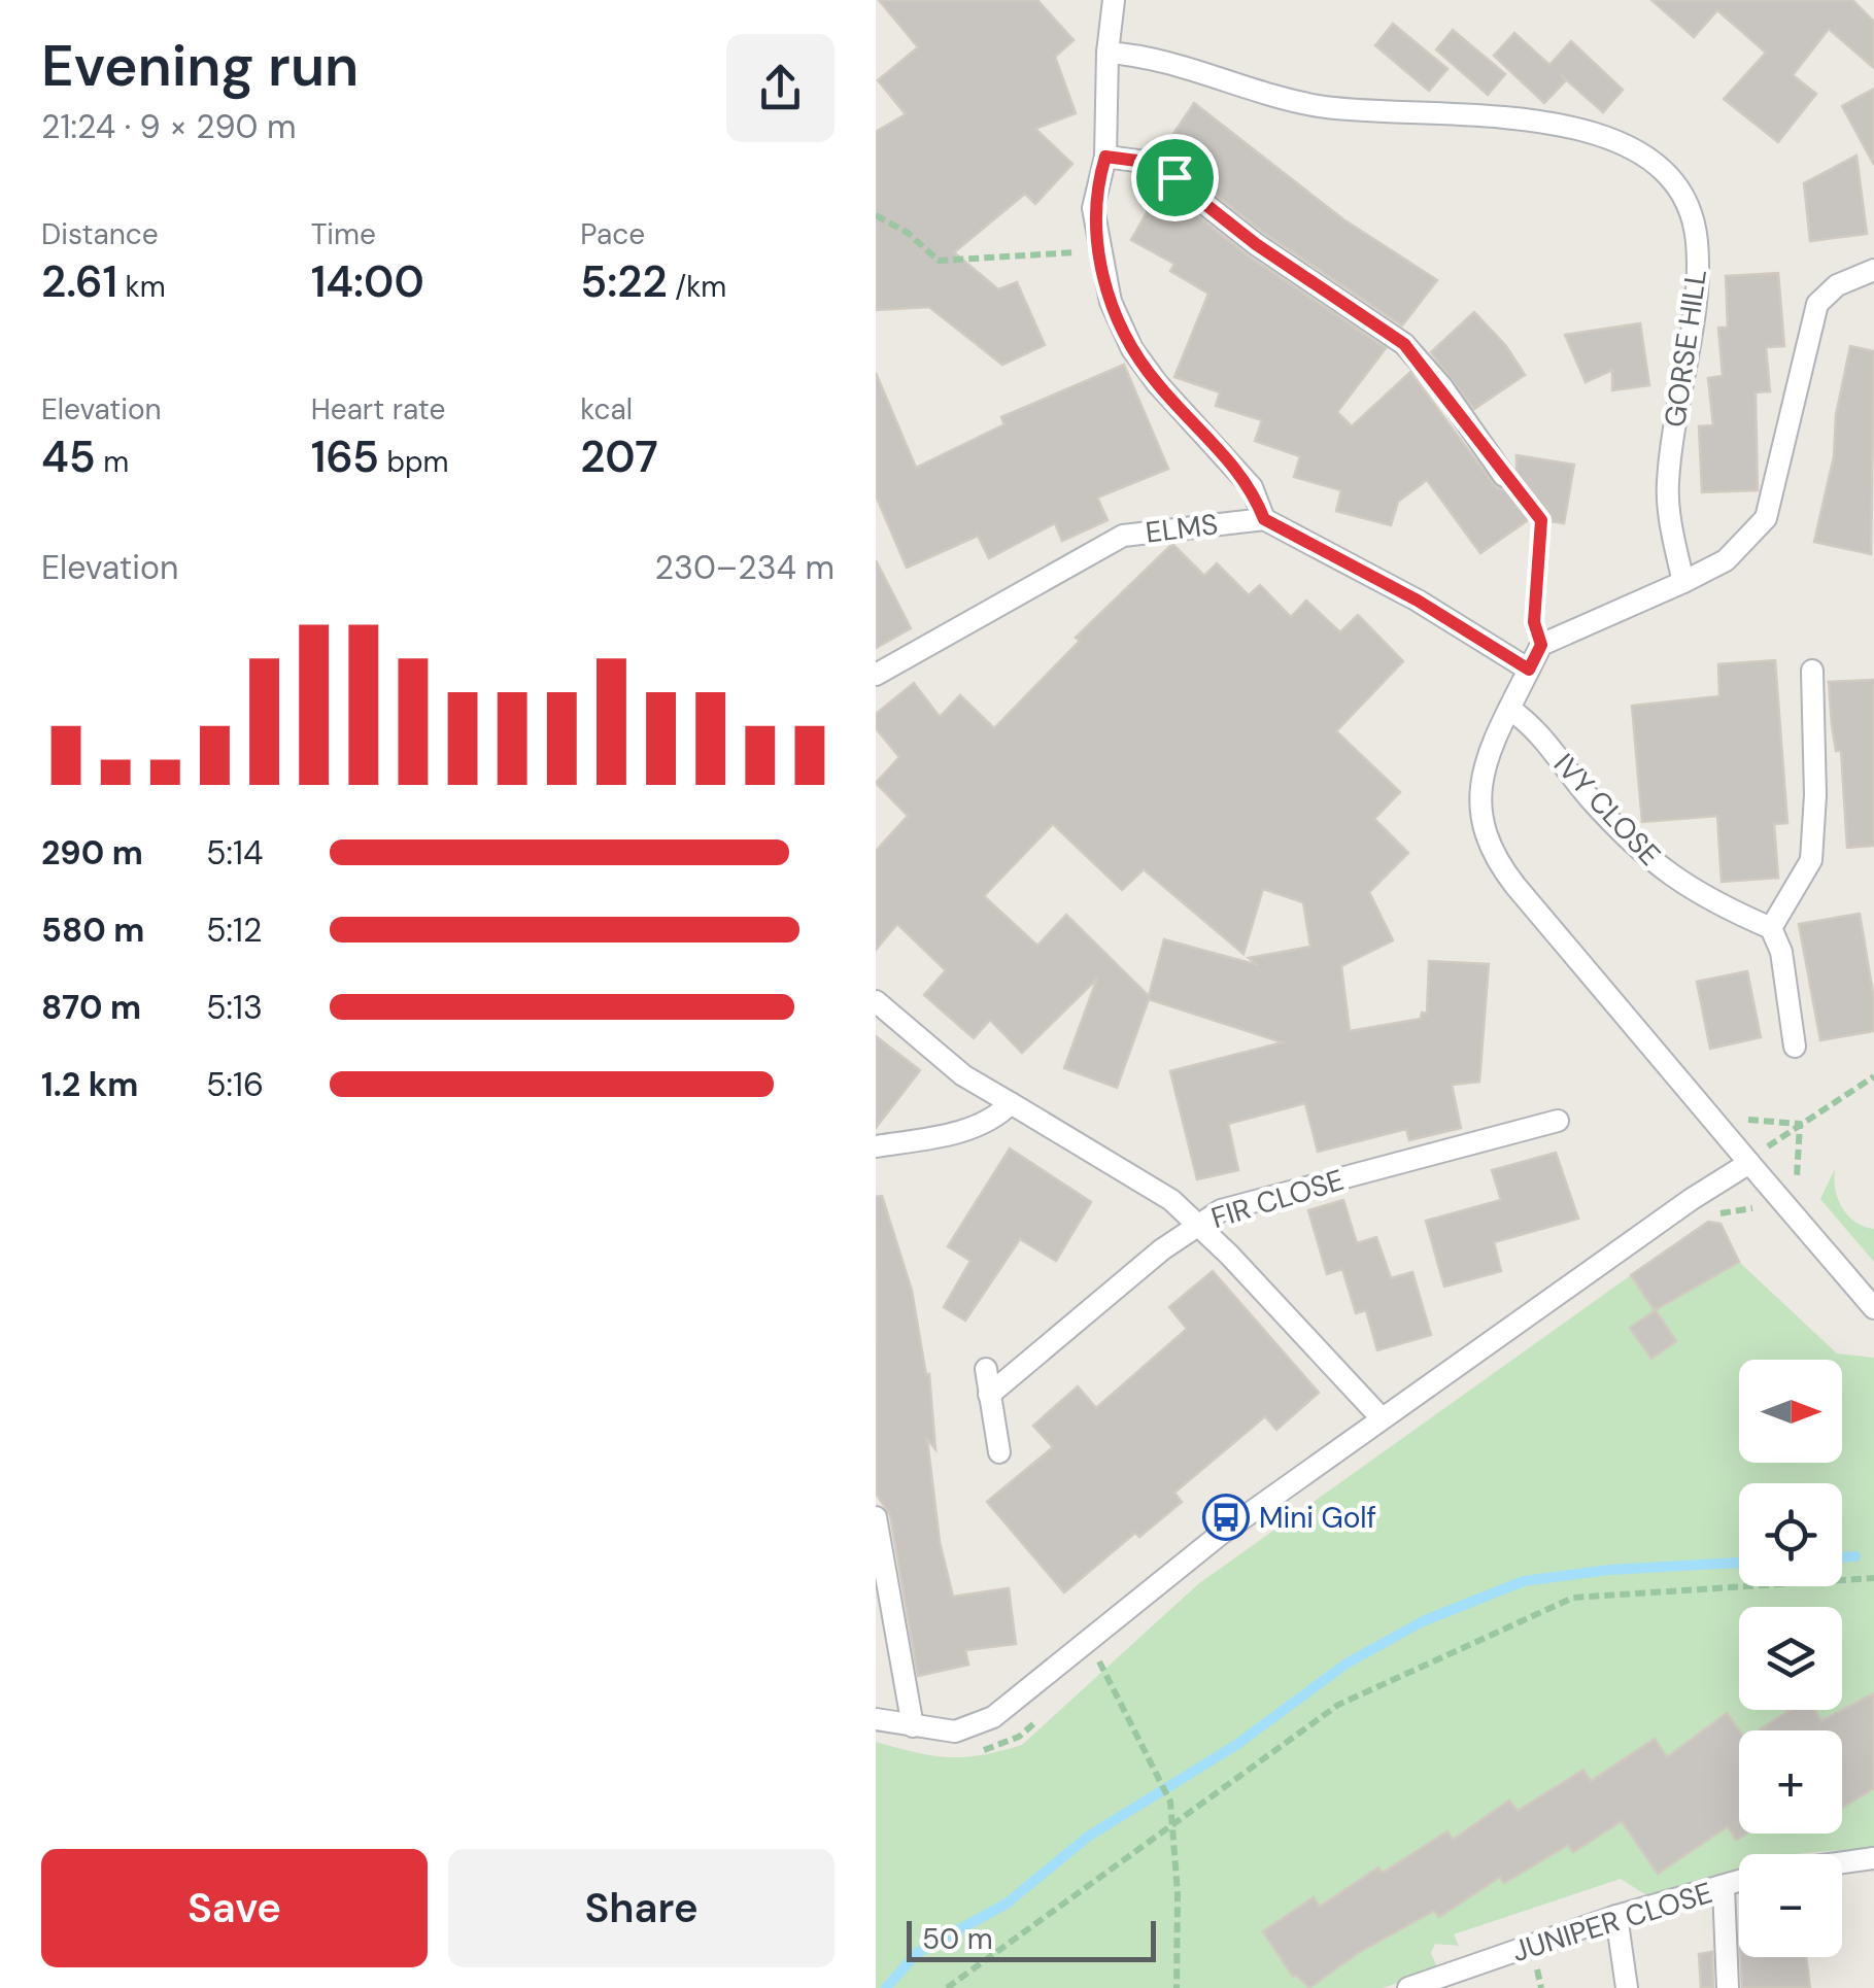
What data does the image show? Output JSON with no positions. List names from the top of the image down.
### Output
{
  "streets": {
    "lane": [
      "GORSE HILL",
      "ELMS",
      "IVY CLOSE",
      "FIR CLOSE",
      "JUNIPER CLOSE"
    ]
  },
  "crossings": [
    ["GORSE HILL", "ELMS"]
  ],
  "places": {
    "bus stop": ["Mini Golf"]
  },
  "scale_bar": "50 m",
  "north": "right",
  "page": {
    "heading": ["Evening run", "21:24 · 9 × 290 m"],
    "stats": [
      ["Distance", "2.61 km"],
      ["Time", "14:00"],
      ["Pace", "5:22 /km"],
      ["Elevation", "45 m"],
      ["Heart rate", "165 bpm"],
      ["kcal", "207"]
    ],
    "chart": ["Elevation", "230–234 m"],
    "list": [
      {
        "name": "290 m",
        "note": "5:14"
      },
      {
        "name": "580 m",
        "note": "5:12"
      },
      {
        "name": "870 m",
        "note": "5:13"
      },
      {
        "name": "1.2 km",
        "note": "5:16"
      }
    ],
    "map_buttons": ["+", "−"],
    "buttons": ["Save", "Share"],
    "scale": "50 m"
  }
}
